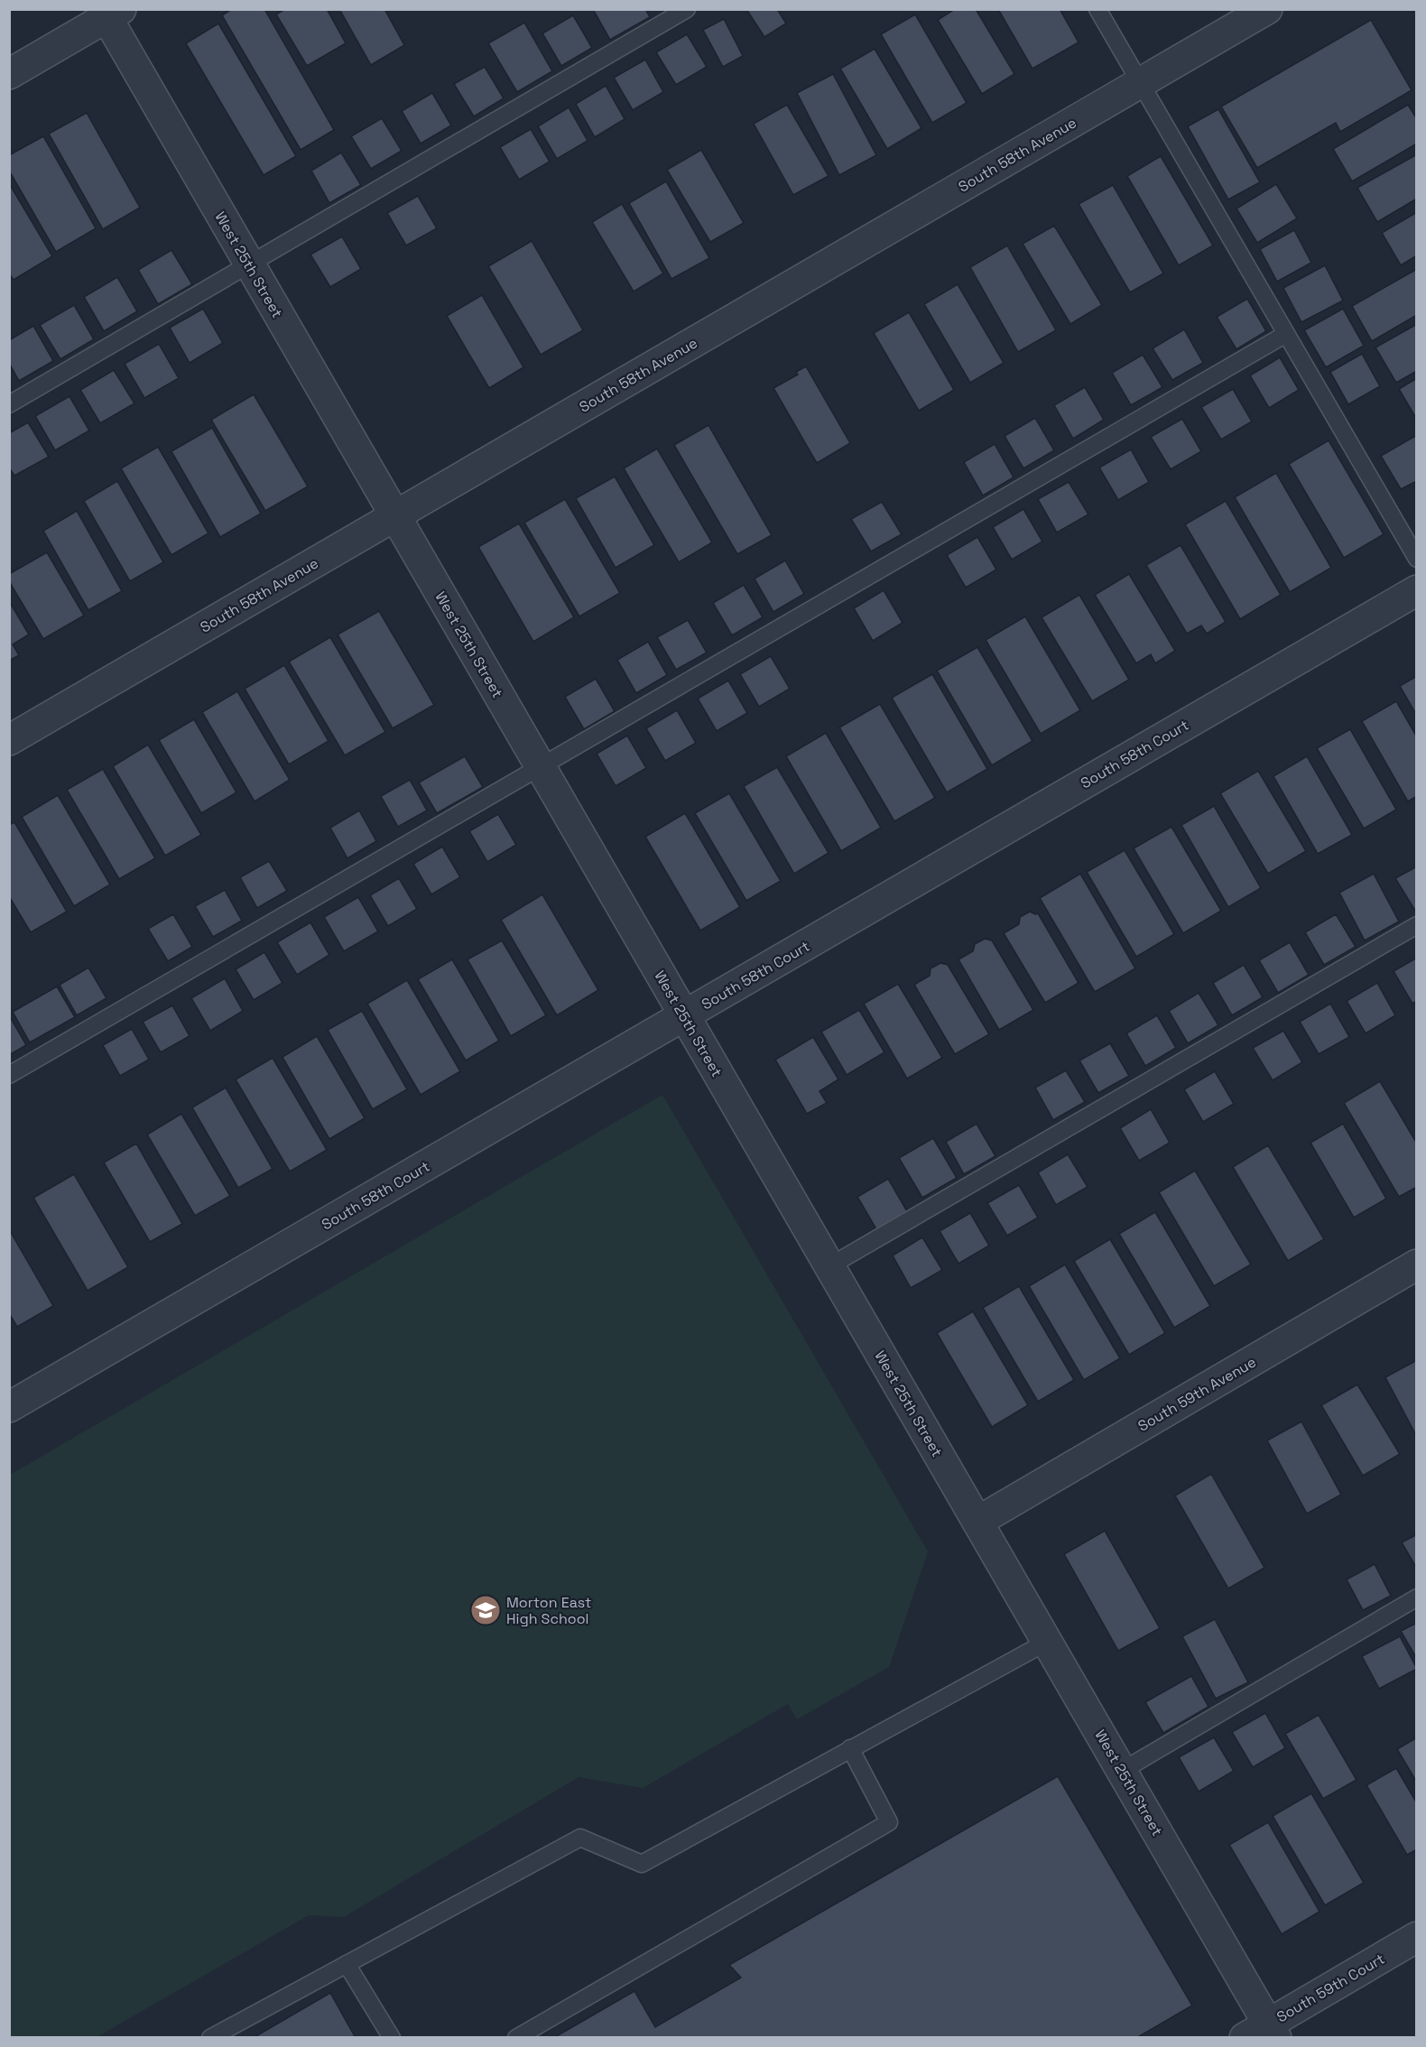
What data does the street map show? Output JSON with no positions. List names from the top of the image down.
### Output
{
  "streets": {
    "street": [
      "South 58th Avenue",
      "West 25th Street",
      "South 58th Court",
      "South 59th Avenue",
      "South 59th Court"
    ]
  },
  "crossings": [
    ["South 58th Avenue", "West 25th Street"],
    ["West 25th Street", "South 58th Court"],
    ["West 25th Street", "South 59th Avenue"],
    ["West 25th Street", "South 59th Court"]
  ],
  "places": {
    "school or university": ["Morton East High School"]
  }
}
